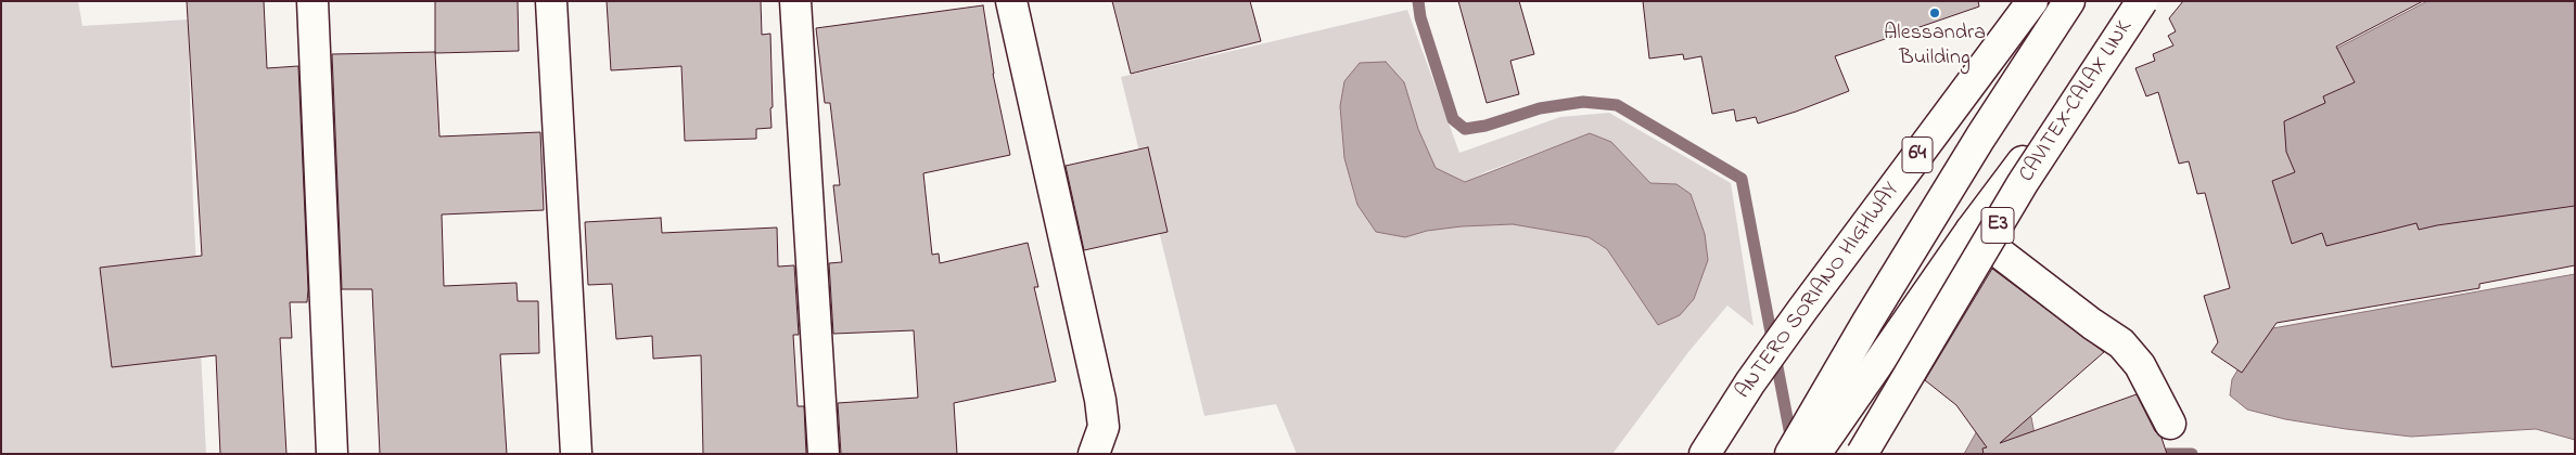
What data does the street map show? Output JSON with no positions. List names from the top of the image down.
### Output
{
  "streets": {
    "main road": [
      "CAVITEX–CALAX LINK",
      "64",
      "E3",
      "ANTERO SORIANO HIGHWAY"
    ]
  },
  "places": ["Alessandra Building"]
}
